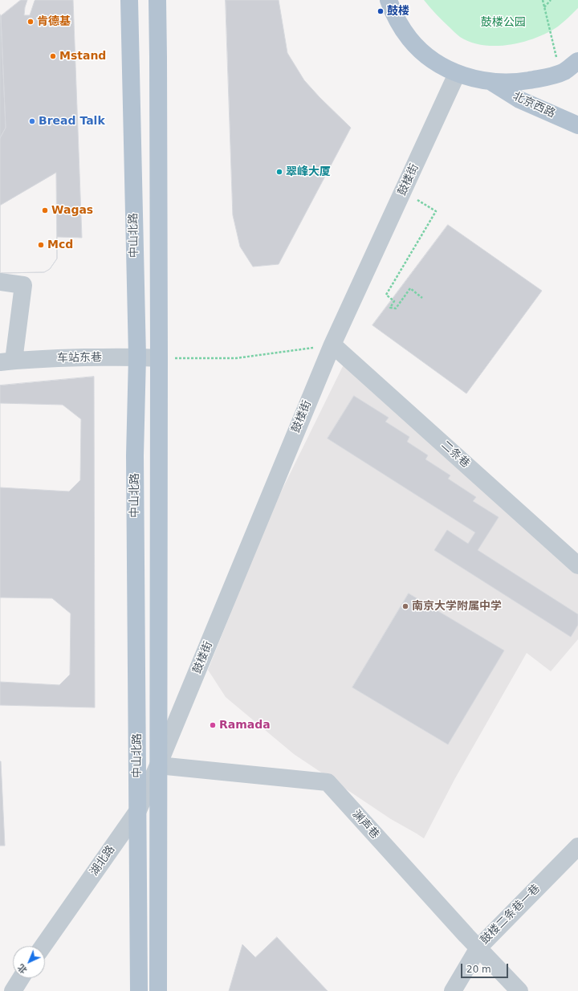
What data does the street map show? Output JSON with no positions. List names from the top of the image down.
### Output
{
  "streets": {
    "main road": ["北京西路", "中山北路"],
    "street": [
      "鼓楼街",
      "车站东巷",
      "二条巷",
      "渊声巷",
      "湖北路",
      "鼓楼二条巷一巷"
    ]
  },
  "crossings": [
    ["鼓楼街", "中山北路"],
    ["鼓楼街", "二条巷"],
    ["鼓楼街", "渊声巷"],
    ["鼓楼街", "湖北路"],
    ["中山北路", "车站东巷"],
    ["中山北路", "渊声巷"],
    ["中山北路", "湖北路"],
    ["渊声巷", "湖北路"],
    ["渊声巷", "鼓楼二条巷一巷"]
  ],
  "parks": ["鼓楼公园"],
  "places": [
    "鼓楼",
    "肯德基",
    "Mstand",
    "Bread Talk",
    "翠峰大厦",
    "Wagas",
    "Mcd",
    "南京大学附属中学",
    "Ramada"
  ],
  "scale_bar": "20 m",
  "north": "bottom left"
}
